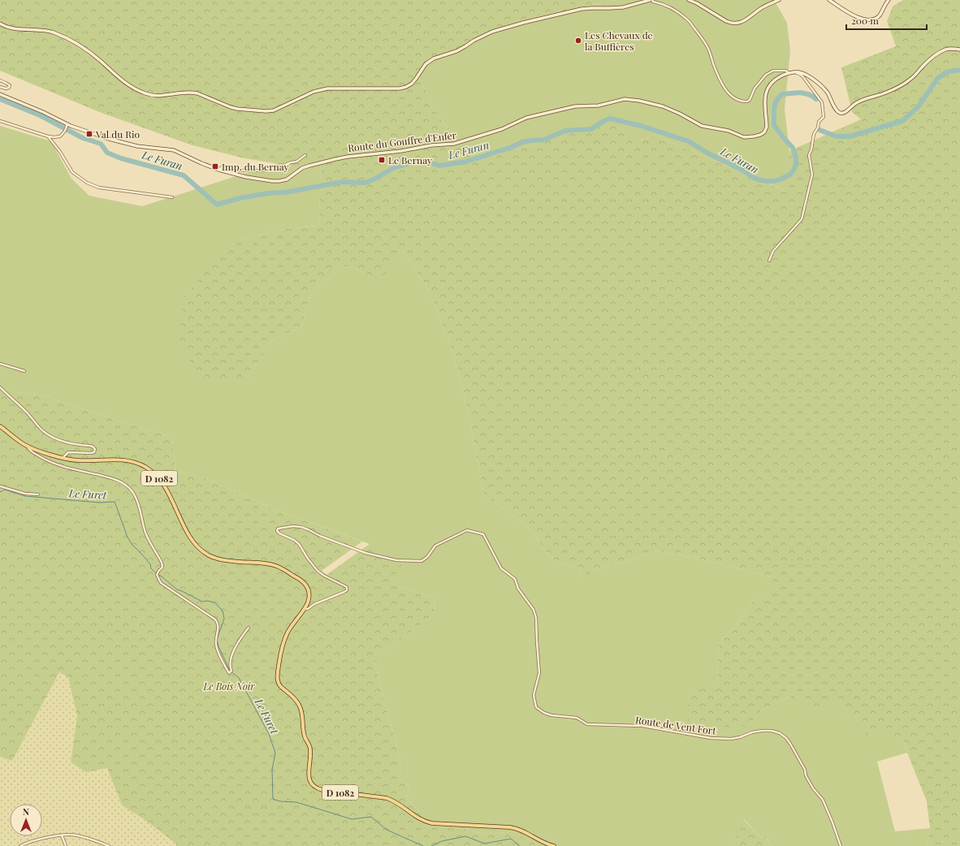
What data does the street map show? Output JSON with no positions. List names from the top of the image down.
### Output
{
  "streets": {
    "main road": ["D 1082"],
    "street": ["Route du Gouffre d'Enfer", "Route de Vent Fort"]
  },
  "crossings": [
    ["D 1082", "Route de Vent Fort"]
  ],
  "water": ["Le Furan", "Le Furet"],
  "parks": ["Le Bois Noir"],
  "places": {
    "other": ["Les Chevaux de la Buffières"],
    "transit": ["Val du Rio", "Le Bernay", "Imp. du Bernay"]
  },
  "scale_bar": "200 m",
  "north": "top"
}
